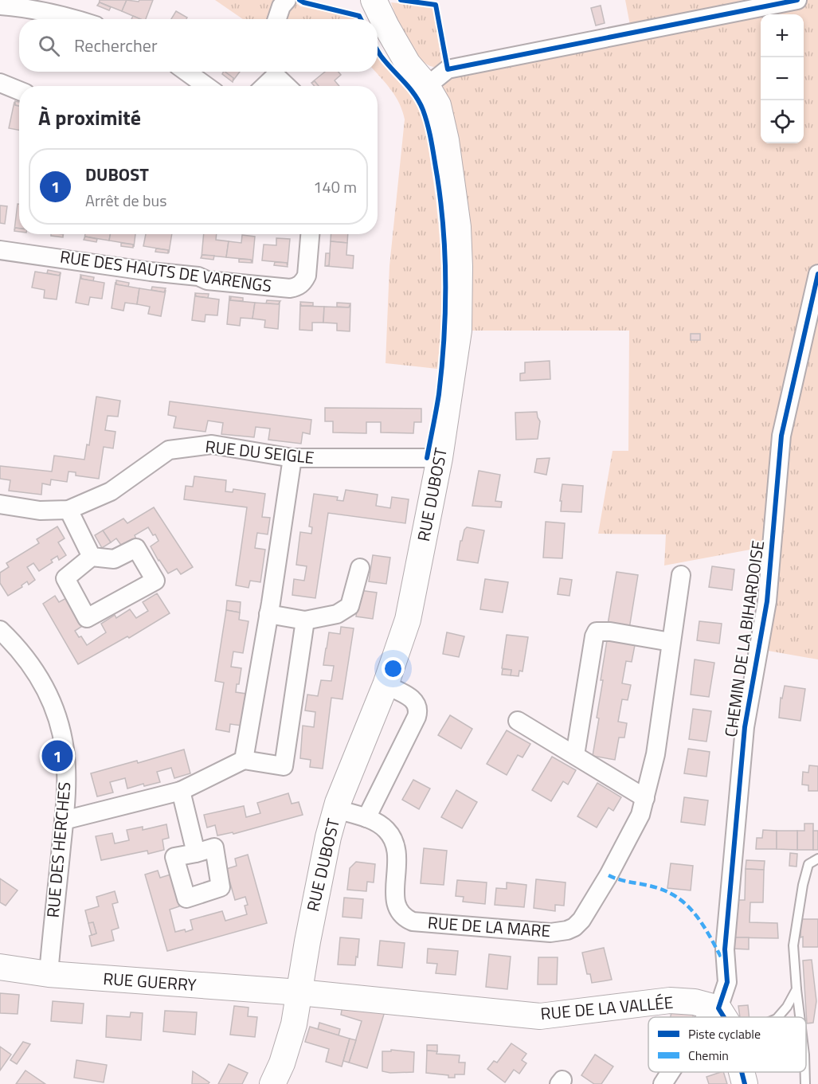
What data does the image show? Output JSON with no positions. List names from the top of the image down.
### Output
{
  "streets": {
    "main road": ["RUE DUBOST", "RUE GUERRY", "RUE DE LA VALLÉE"],
    "street": [
      "RUE DES HAUTS DE VARENGS",
      "RUE DU SEIGLE",
      "CHEMIN DE LA BIHARDOISE",
      "RUE DES HERCHES",
      "RUE DE LA MARE"
    ]
  },
  "crossings": [
    ["RUE DU SEIGLE", "RUE DUBOST"],
    ["RUE DUBOST", "RUE DE LA MARE"],
    ["RUE DUBOST", "RUE GUERRY"],
    ["RUE DUBOST", "RUE DE LA VALLÉE"],
    ["RUE DES HERCHES", "RUE GUERRY"],
    ["RUE GUERRY", "RUE DE LA VALLÉE"]
  ],
  "legend": ["Piste cyclable", "Chemin"],
  "page": {
    "map_buttons": ["+", "−"],
    "search": "Rechercher",
    "heading": "À proximité",
    "list": [
      {
        "mark": "1",
        "name": "DUBOST",
        "note": "Arrêt de bus",
        "value": "140 m"
      }
    ],
    "pins": "1"
  }
}
